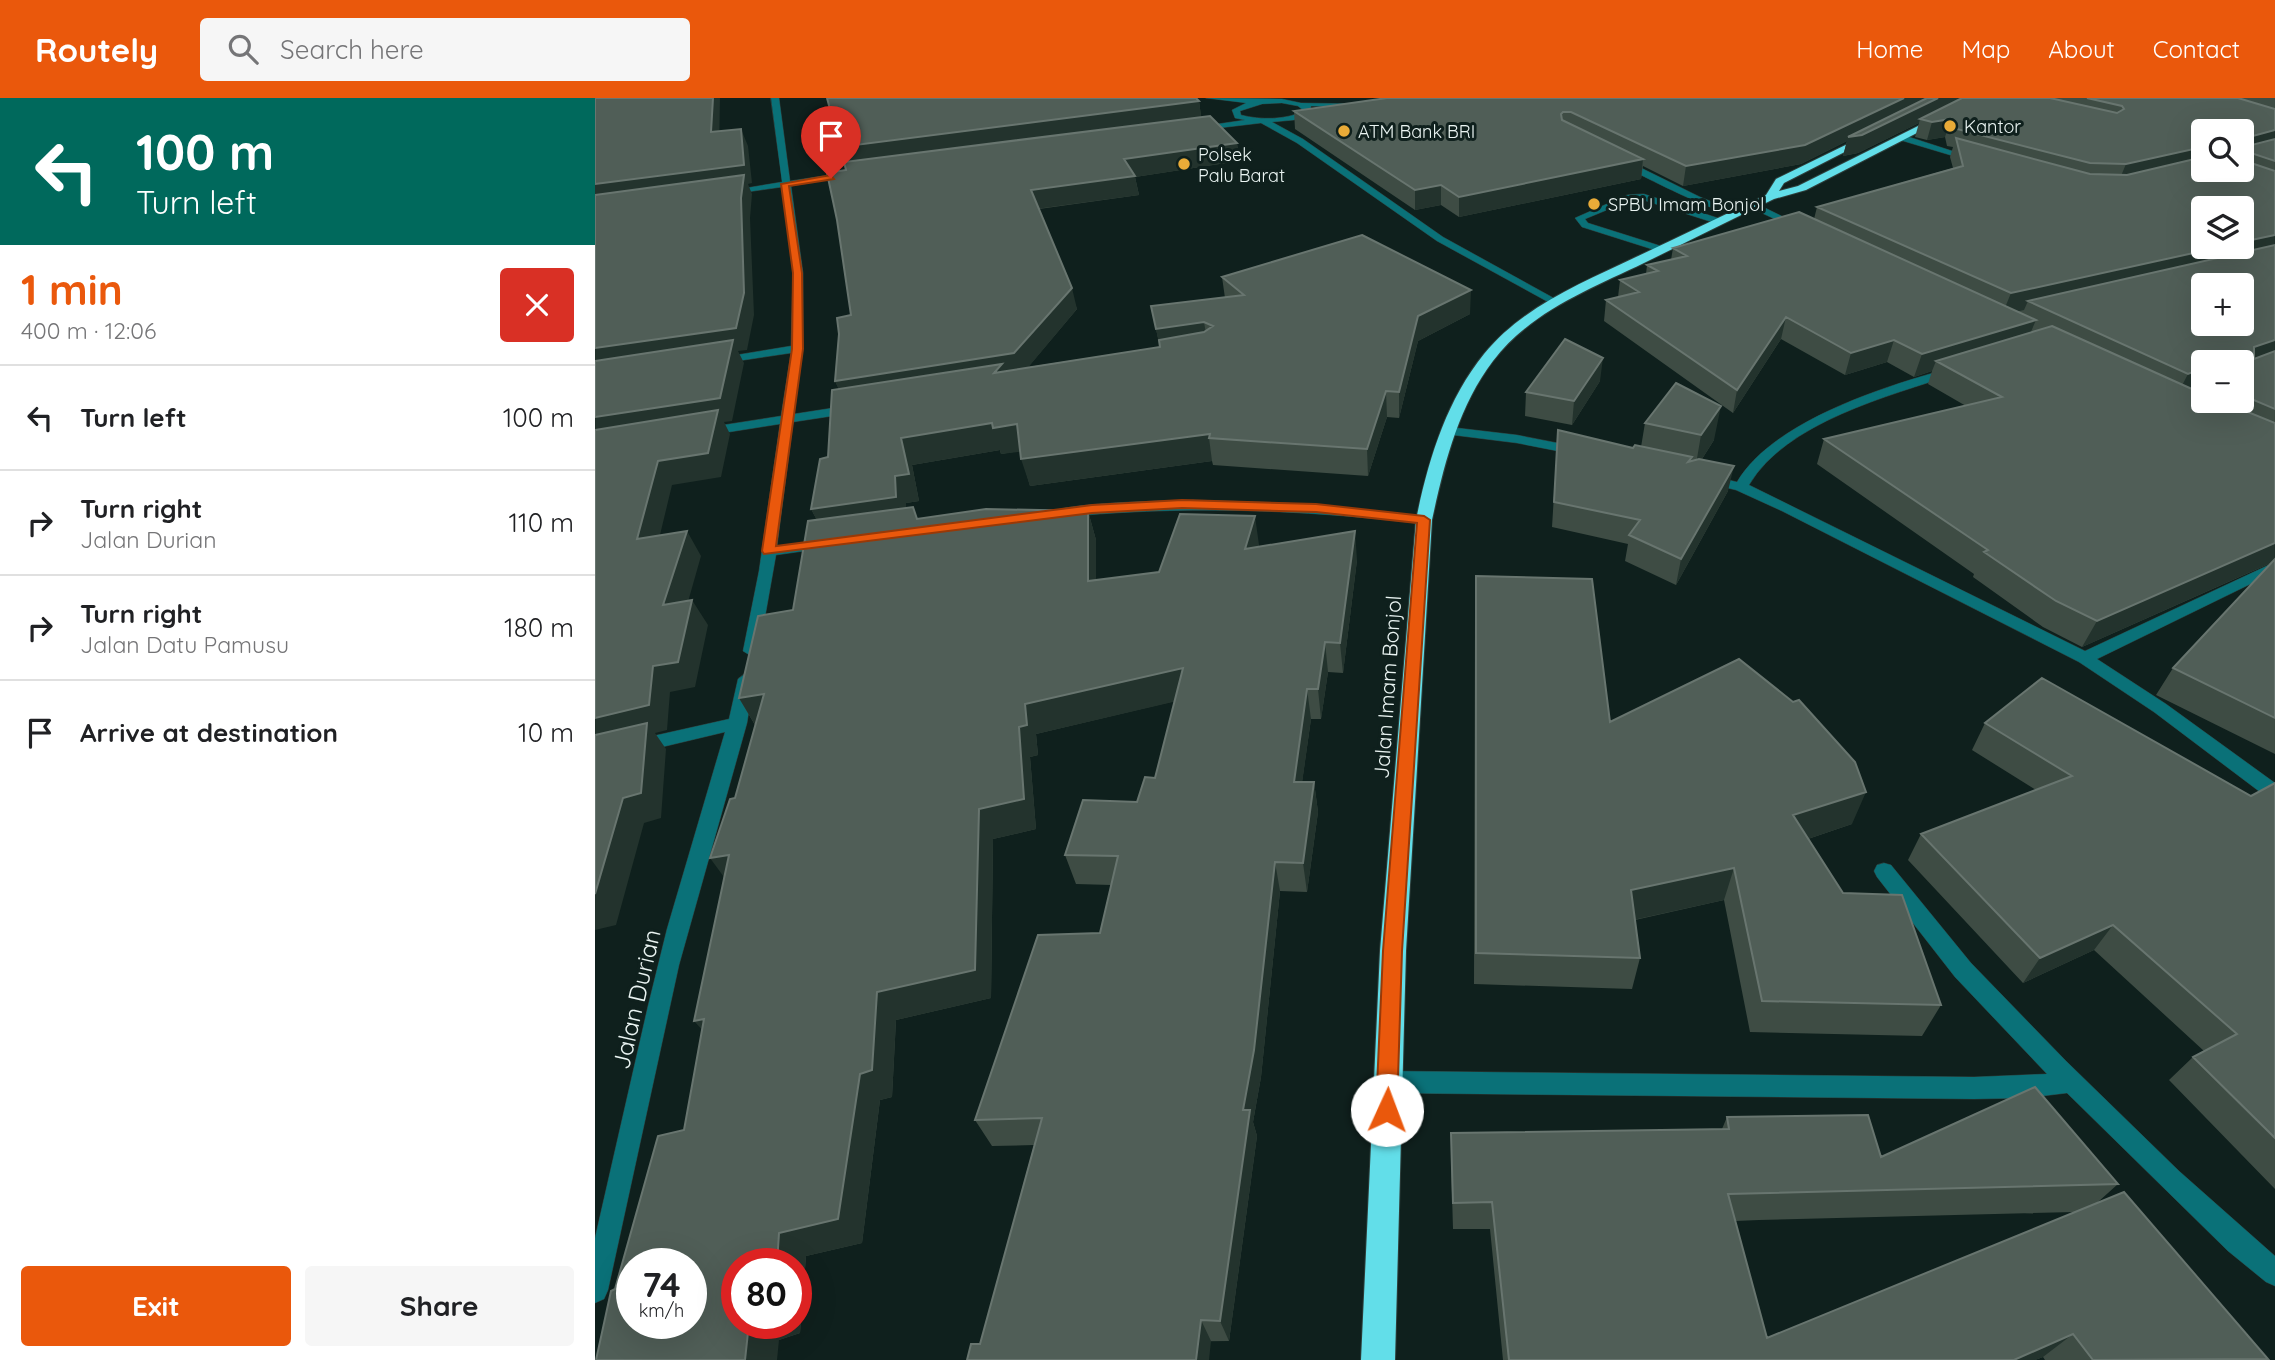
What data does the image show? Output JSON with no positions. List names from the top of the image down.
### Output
{
  "streets": {
    "highway": ["Jalan Imam Bonjol"],
    "street": ["Jalan Durian"]
  },
  "places": [
    "Kantor",
    "ATM Bank BRI",
    "Polsek Palu Barat",
    "SPBU Imam Bonjol"
  ],
  "page": {
    "header": "Routely",
    "search": "Search here",
    "nav": [
      "Home",
      "Map",
      "About",
      "Contact"
    ],
    "turn": ["100 m", "Turn left"],
    "map_buttons": ["+", "−"],
    "heading": ["1 min", "400 m · 12:06"],
    "list": [
      {
        "name": "Turn left",
        "value": "100 m"
      },
      {
        "name": "Turn right",
        "note": "Jalan Durian",
        "value": "110 m"
      },
      {
        "name": "Turn right",
        "note": "Jalan Datu Pamusu",
        "value": "180 m"
      },
      {
        "name": "Arrive at destination",
        "value": "10 m"
      }
    ],
    "speed": "74 km/h",
    "limit": "80",
    "buttons": ["Exit", "Share"]
  }
}
